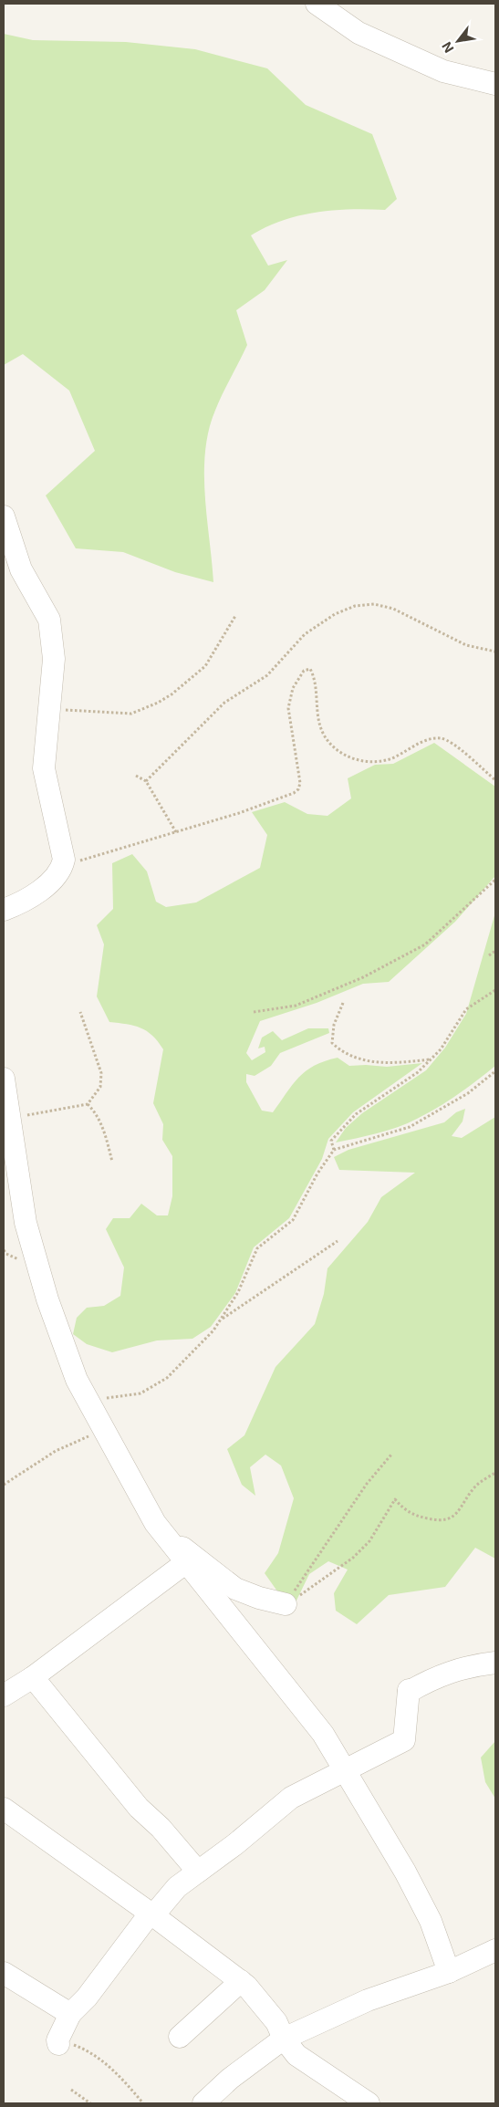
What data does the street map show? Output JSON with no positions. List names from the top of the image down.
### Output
{
  "north": "bottom left"
}
